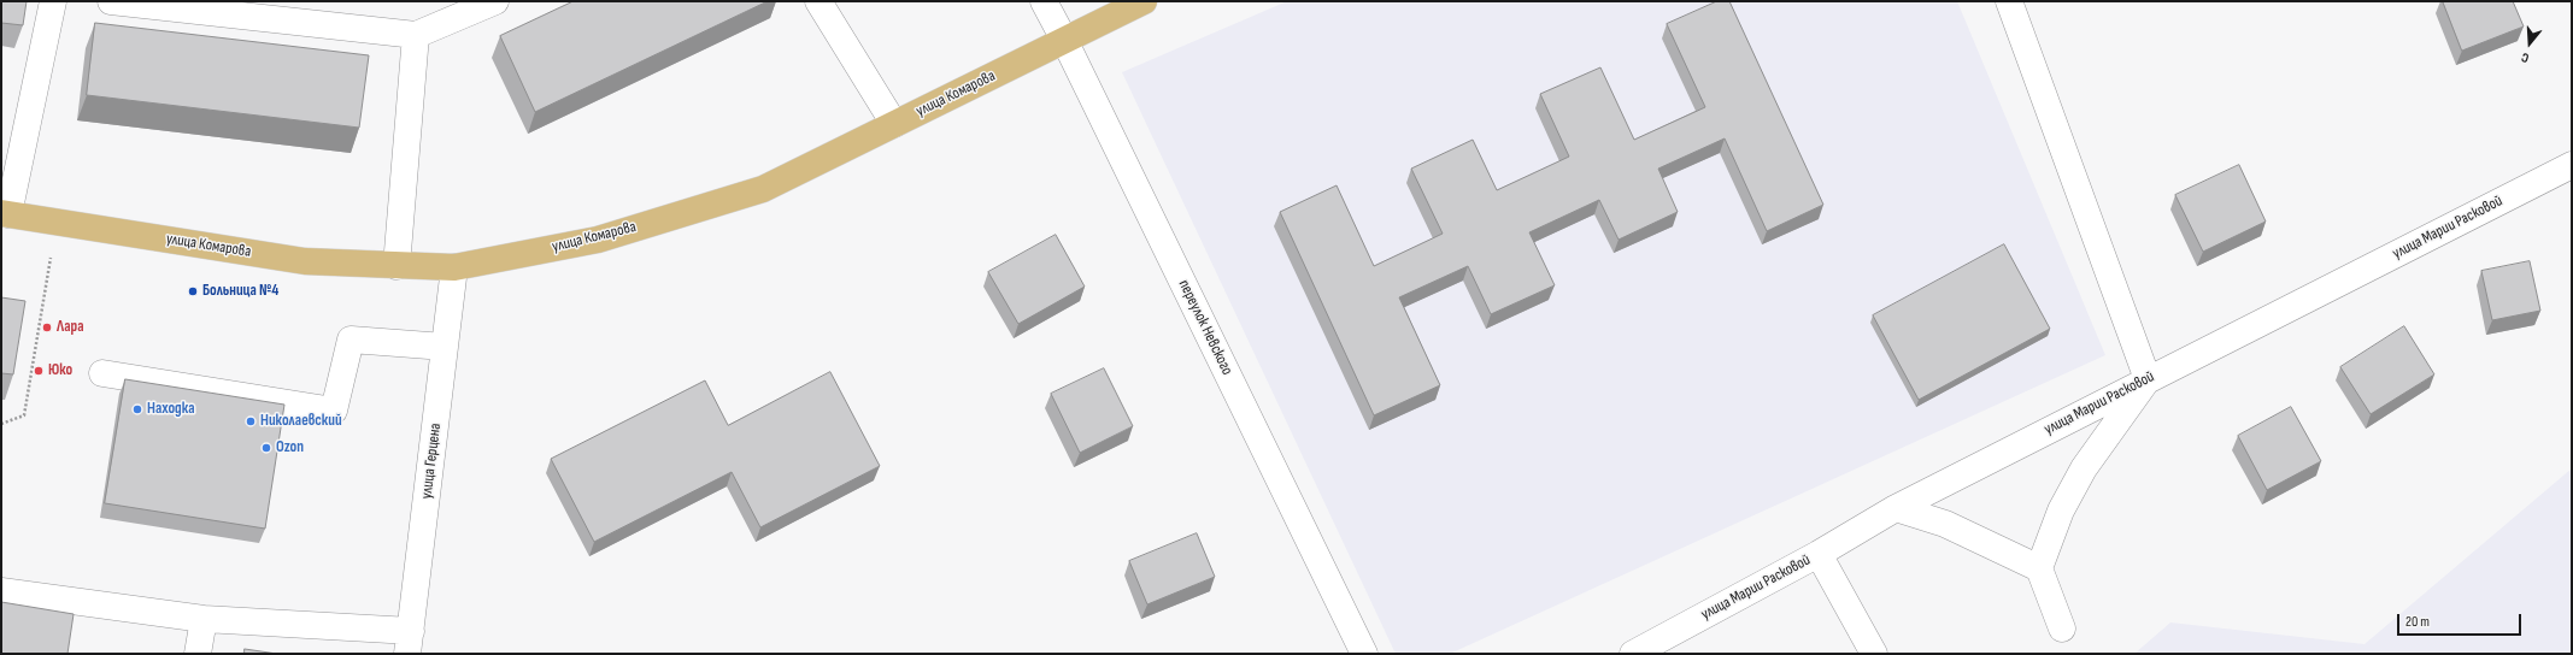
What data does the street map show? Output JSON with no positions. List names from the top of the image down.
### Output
{
  "streets": {
    "main road": ["улица Комарова"],
    "street": ["улица Марии Расковой", "переулок Невского", "улица Герцена"]
  },
  "crossings": [
    ["улица Комарова", "переулок Невского"],
    ["улица Комарова", "улица Герцена"]
  ],
  "places": [
    "Больница №4",
    "Лара",
    "Юко",
    "Находка",
    "Николаевский",
    "Ozon"
  ],
  "scale_bar": "20 m",
  "north": "bottom"
}
